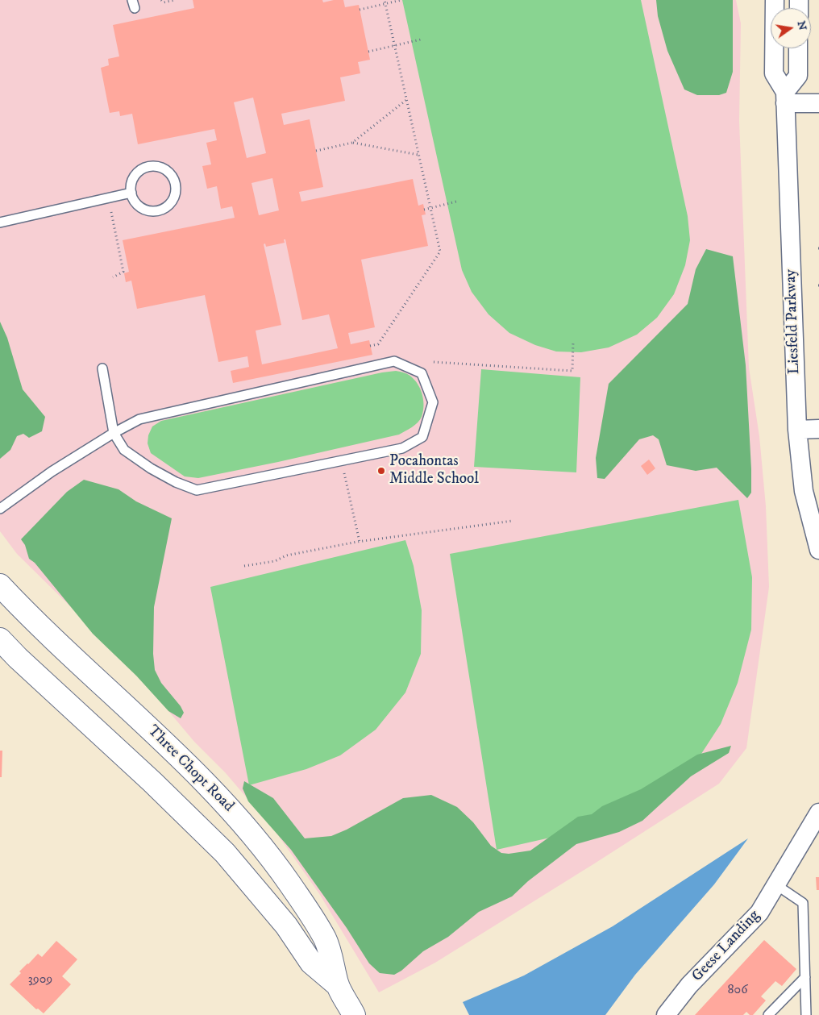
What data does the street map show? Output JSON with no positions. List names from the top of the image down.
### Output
{
  "streets": {
    "main road": ["Three Chopt Road"],
    "street": ["Liesfeld Parkway", "Geese Landing"]
  },
  "places": ["Pocahontas Middle School"],
  "house_numbers": ["3909", "806"],
  "north": "right"
}
